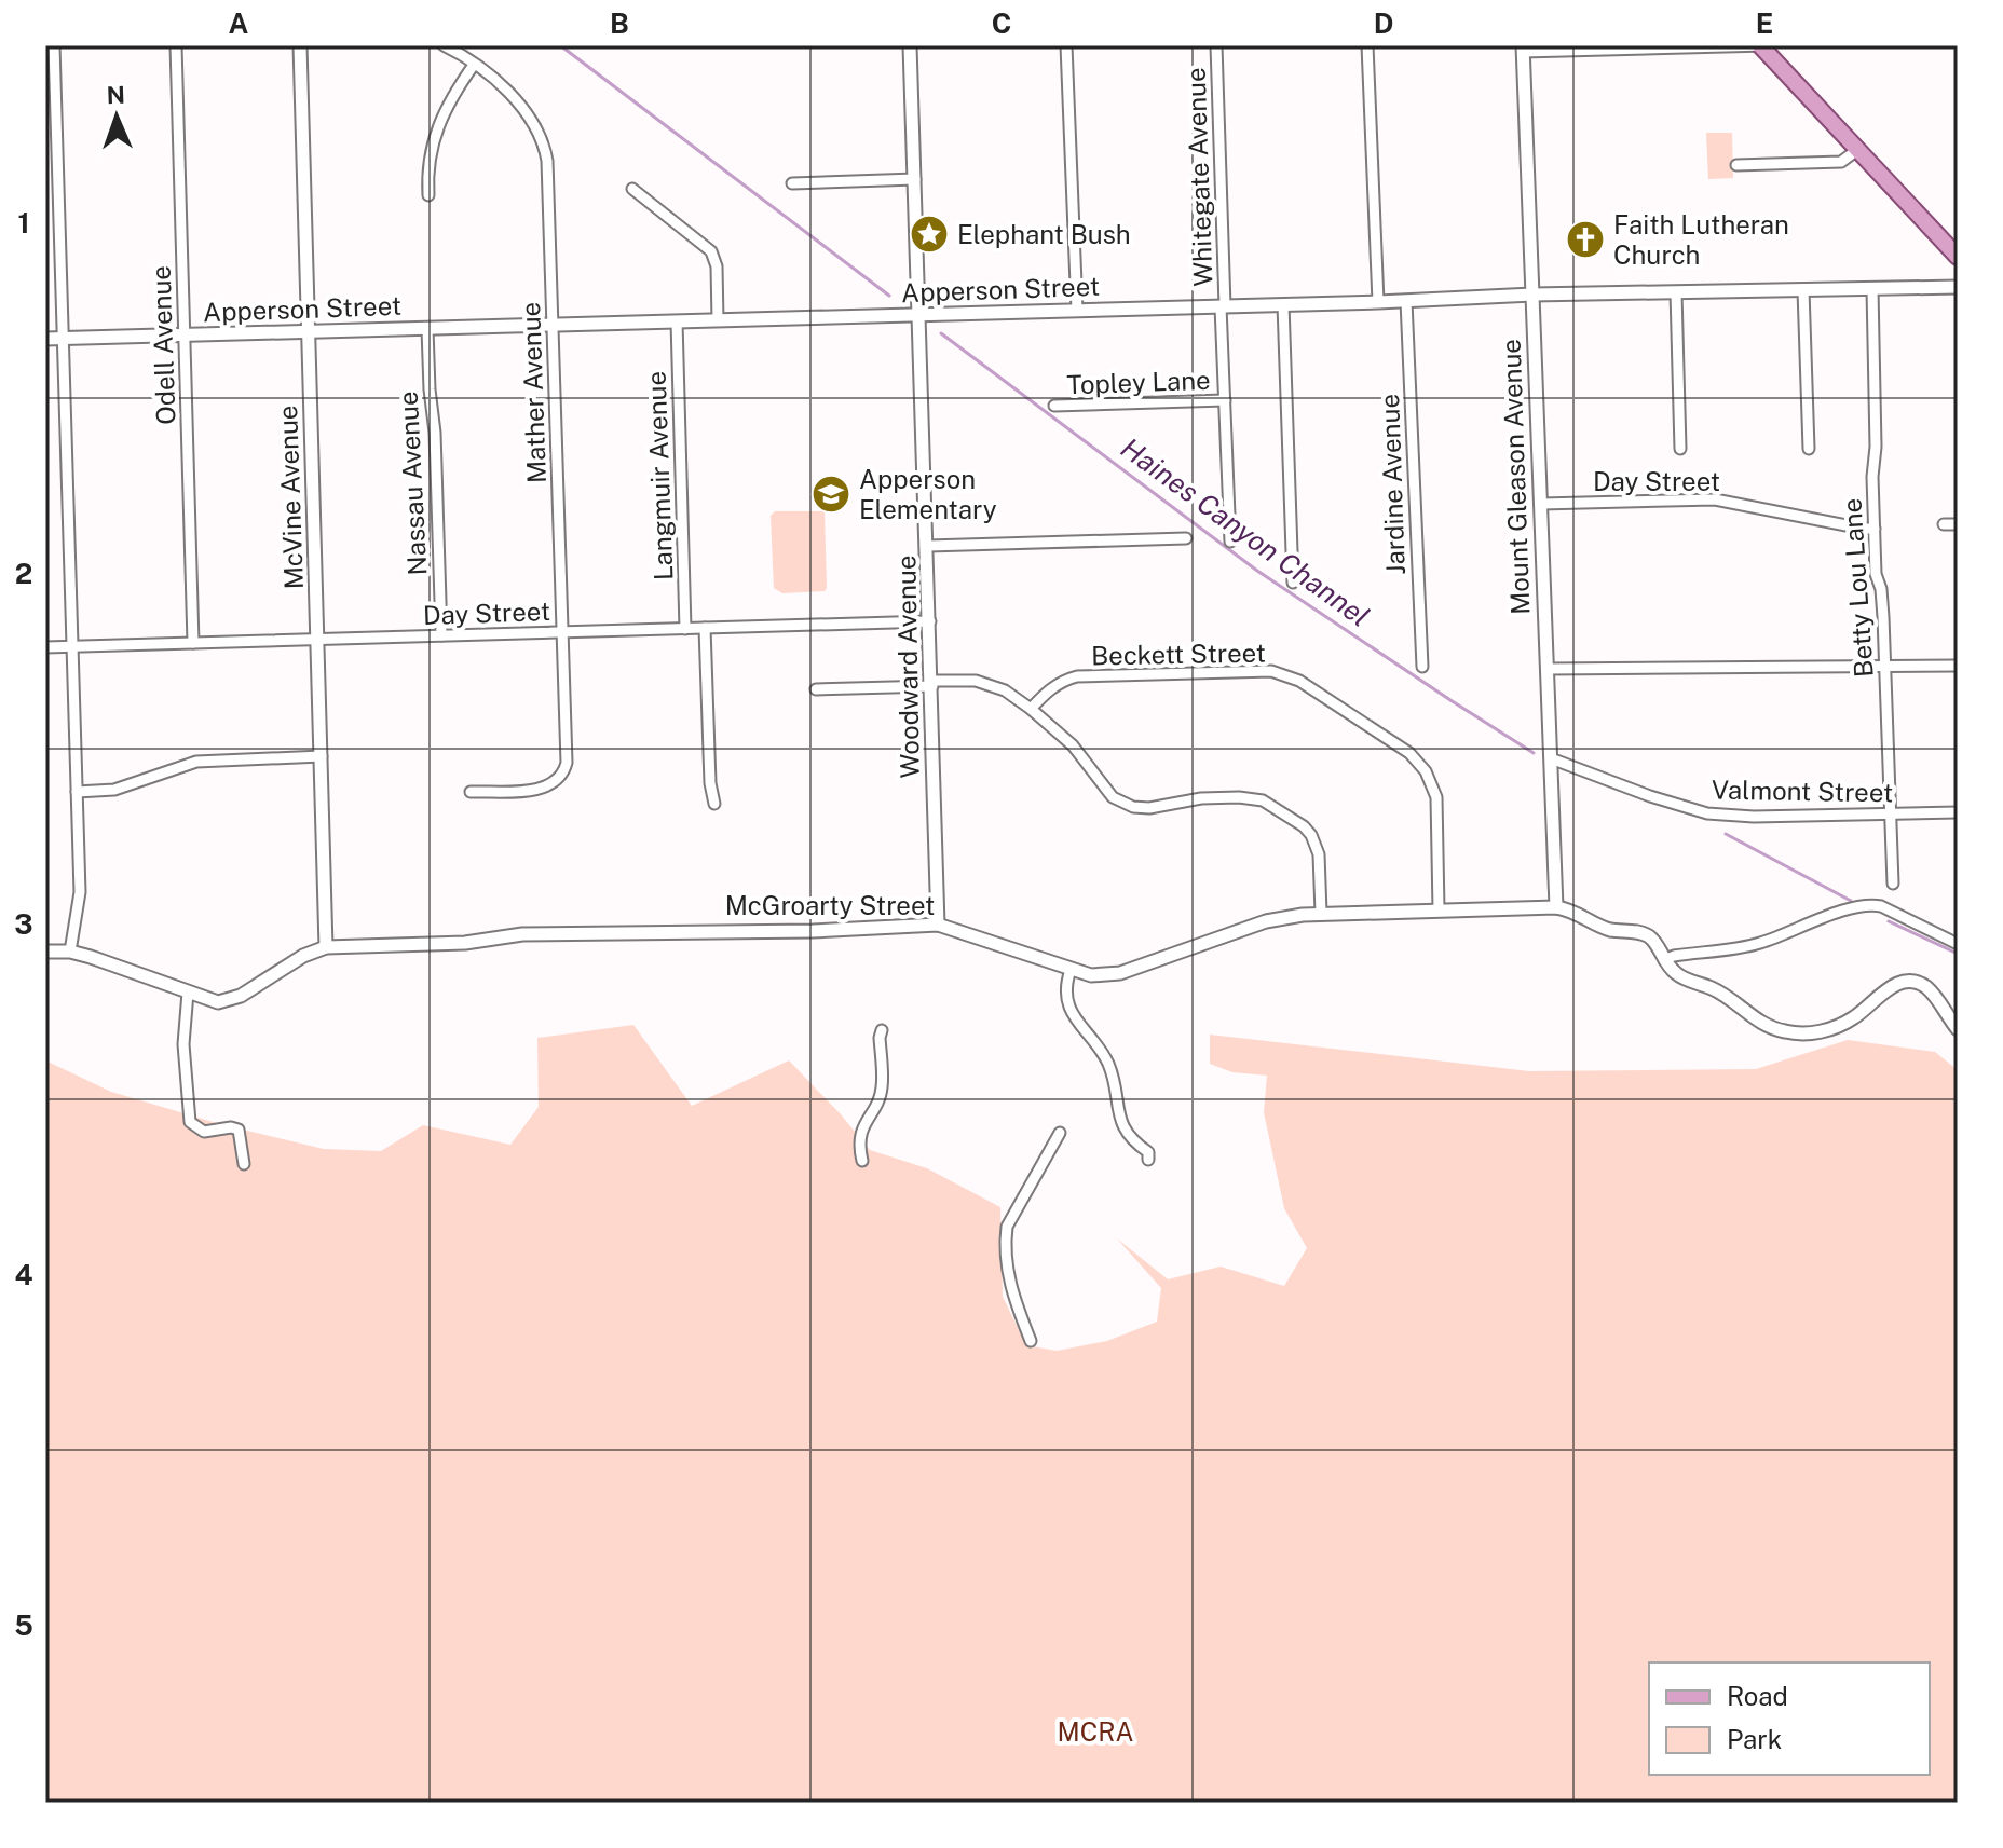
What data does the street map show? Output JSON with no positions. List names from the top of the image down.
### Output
{
  "streets": {
    "street": [
      "Whitegate Avenue",
      "Apperson Street",
      "Odell Avenue",
      "Topley Lane",
      "Mather Avenue",
      "Langmuir Avenue",
      "Mount Gleason Avenue",
      "Day Street",
      "Nassau Avenue",
      "Jardine Avenue",
      "McVine Avenue",
      "Betty Lou Lane",
      "Beckett Street",
      "Woodward Avenue",
      "Valmont Street",
      "McGroarty Street"
    ]
  },
  "crossings": [
    ["Whitegate Avenue", "Apperson Street"],
    ["Whitegate Avenue", "Topley Lane"],
    ["Apperson Street", "Odell Avenue"],
    ["Apperson Street", "Mather Avenue"],
    ["Apperson Street", "Langmuir Avenue"],
    ["Apperson Street", "Mount Gleason Avenue"],
    ["Apperson Street", "Nassau Avenue"],
    ["Apperson Street", "Jardine Avenue"],
    ["Apperson Street", "McVine Avenue"],
    ["Apperson Street", "Betty Lou Lane"],
    ["Apperson Street", "Woodward Avenue"],
    ["Odell Avenue", "Day Street"],
    ["Mather Avenue", "Day Street"],
    ["Langmuir Avenue", "Day Street"],
    ["Mount Gleason Avenue", "Day Street"],
    ["Mount Gleason Avenue", "Valmont Street"],
    ["Mount Gleason Avenue", "McGroarty Street"],
    ["Day Street", "Nassau Avenue"],
    ["Day Street", "McVine Avenue"],
    ["Day Street", "Betty Lou Lane"],
    ["Day Street", "Woodward Avenue"],
    ["McVine Avenue", "McGroarty Street"],
    ["Betty Lou Lane", "Valmont Street"],
    ["Beckett Street", "McGroarty Street"],
    ["Woodward Avenue", "McGroarty Street"]
  ],
  "water": ["Haines Canyon Channel"],
  "parks": ["MCRA"],
  "places": {
    "place": ["Elephant Bush"],
    "church": ["Faith Lutheran Church"],
    "school or university": ["Apperson Elementary"]
  },
  "legend": ["Road", "Park"],
  "north": "top",
  "grid": {
    "columns": [
      "A",
      "B",
      "C",
      "D",
      "E"
    ],
    "rows": [
      "1",
      "2",
      "3",
      "4",
      "5"
    ]
  }
}
